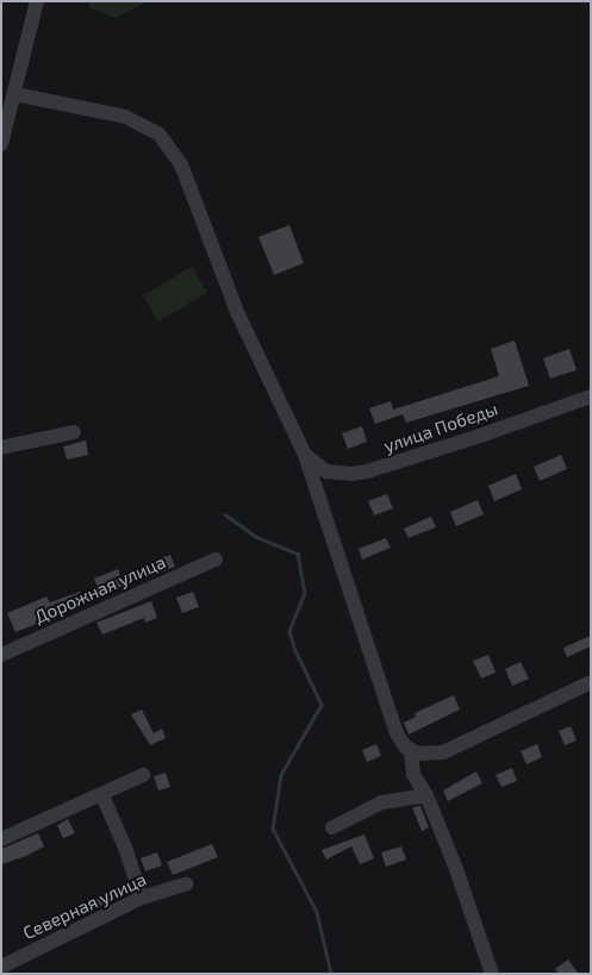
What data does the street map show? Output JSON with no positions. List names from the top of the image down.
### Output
{
  "streets": {
    "street": ["улица Победы", "Дорожная улица", "Северная улица"]
  }
}
